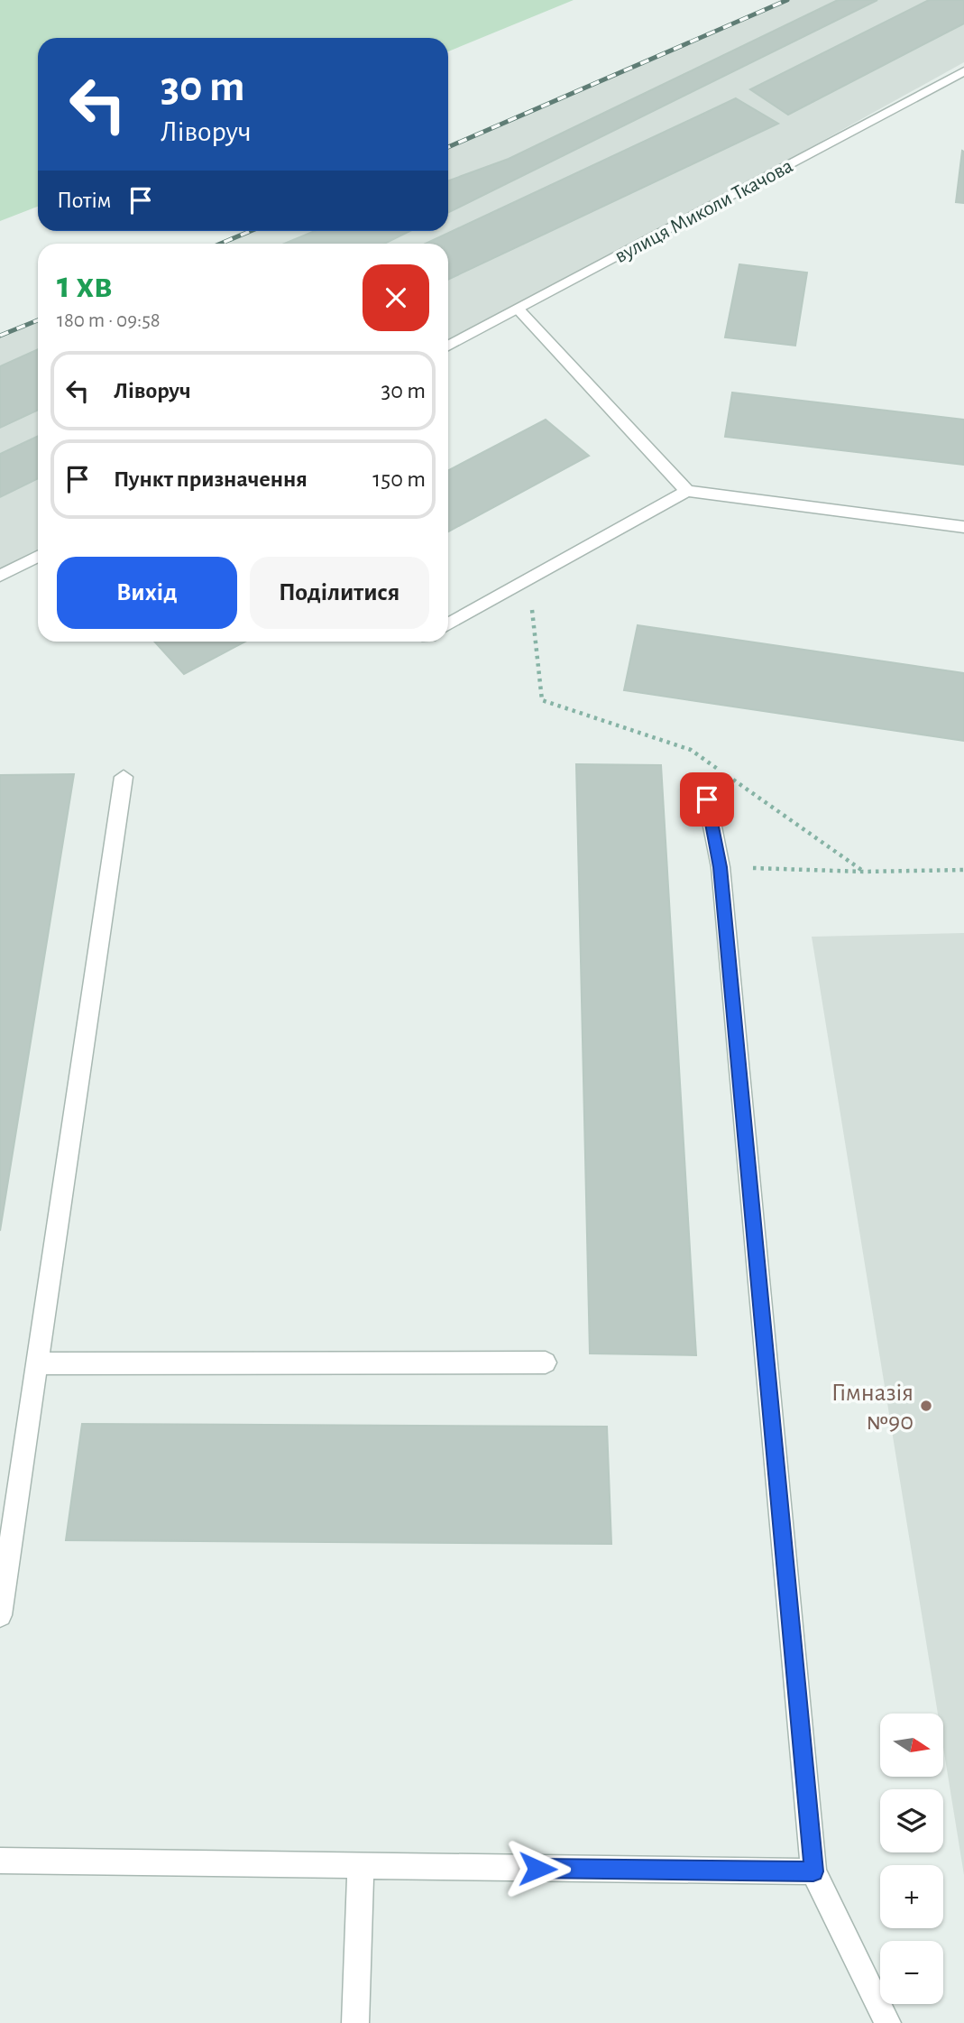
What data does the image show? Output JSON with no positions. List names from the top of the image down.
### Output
{
  "streets": {
    "street": ["вулиця Миколи Ткачова"]
  },
  "places": ["Гімназія №90"],
  "north": "right",
  "page": {
    "turn": ["30 m", "Ліворуч"],
    "then": "Потім",
    "heading": ["1 хв", "180 m · 09:58"],
    "list": [
      {
        "name": "Ліворуч",
        "value": "30 m"
      },
      {
        "name": "Пункт призначення",
        "value": "150 m"
      }
    ],
    "buttons": ["Вихід", "Поділитися"],
    "map_buttons": ["+", "−"]
  }
}
